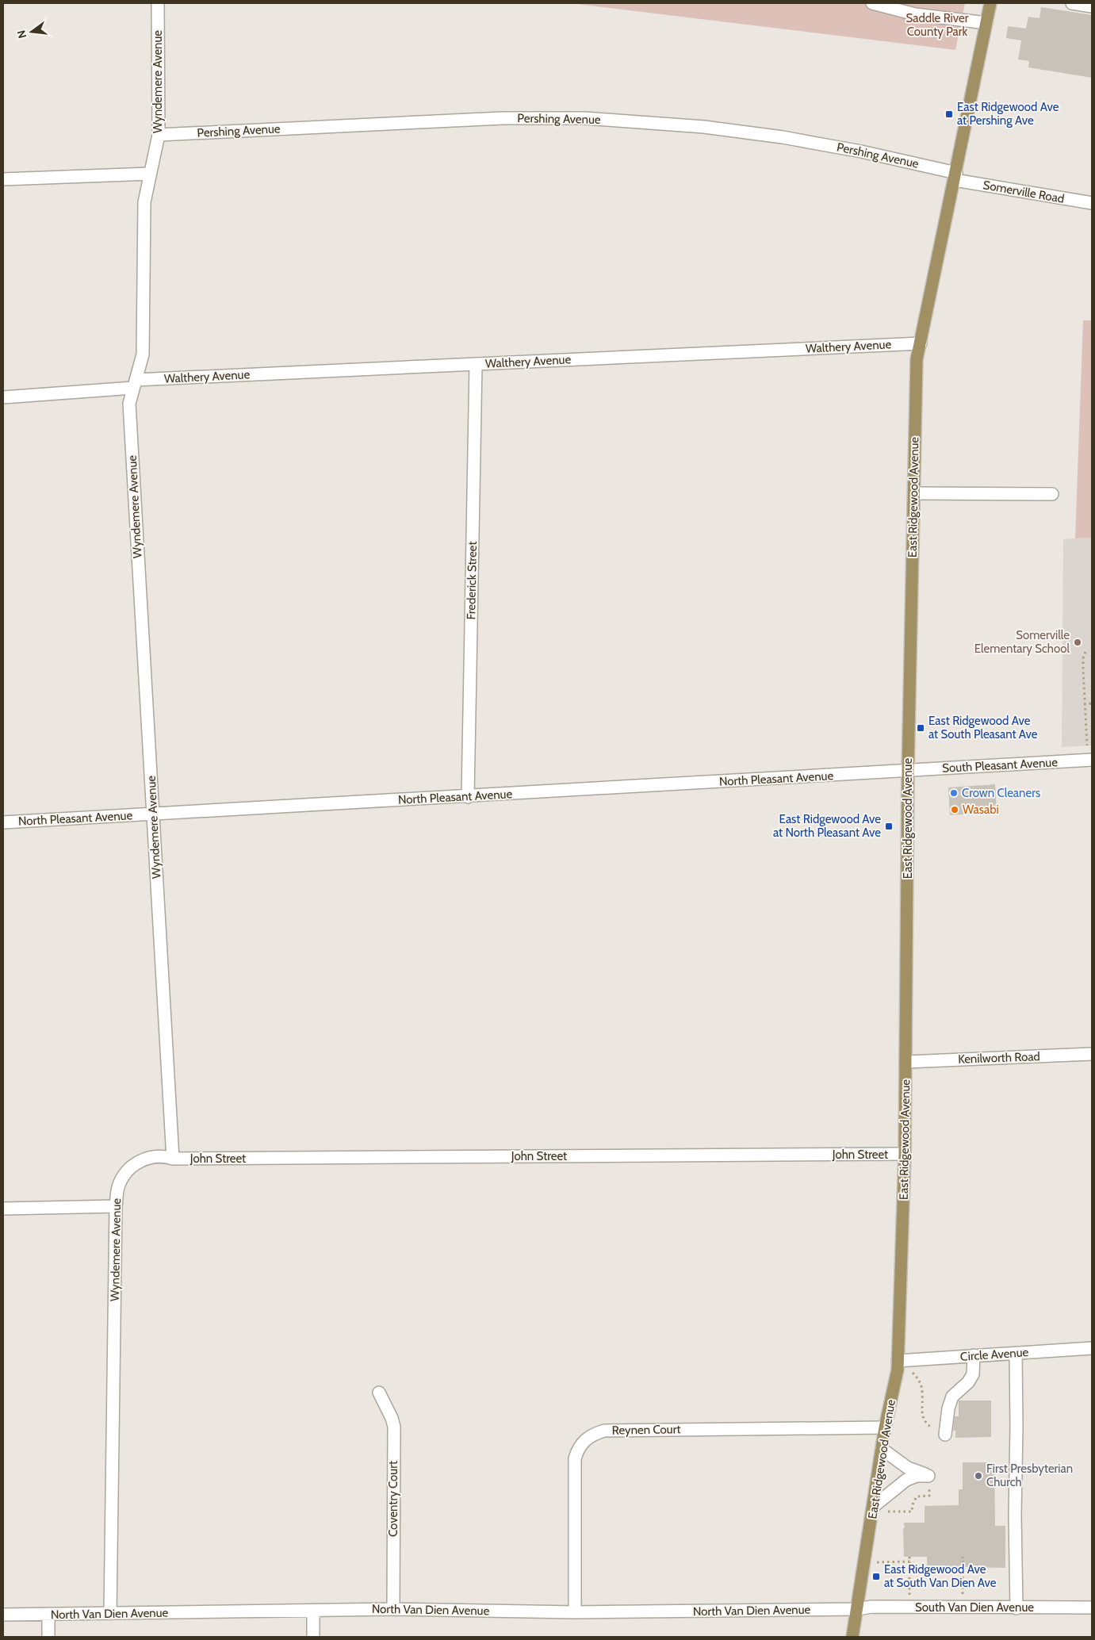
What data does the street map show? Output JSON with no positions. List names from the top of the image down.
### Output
{
  "streets": {
    "main road": ["East Ridgewood Avenue"],
    "street": [
      "Wyndemere Avenue",
      "Pershing Avenue",
      "Somerville Road",
      "Walthery Avenue",
      "Frederick Street",
      "South Pleasant Avenue",
      "North Pleasant Avenue",
      "Kenilworth Road",
      "John Street",
      "Circle Avenue",
      "Reynen Court",
      "Coventry Court",
      "South Van Dien Avenue",
      "North Van Dien Avenue"
    ]
  },
  "crossings": [
    ["Wyndemere Avenue", "Pershing Avenue"],
    ["Wyndemere Avenue", "Walthery Avenue"],
    ["Wyndemere Avenue", "North Pleasant Avenue"],
    ["Wyndemere Avenue", "John Street"],
    ["Wyndemere Avenue", "North Van Dien Avenue"],
    ["Pershing Avenue", "Somerville Road"],
    ["Pershing Avenue", "East Ridgewood Avenue"],
    ["Somerville Road", "East Ridgewood Avenue"],
    ["Walthery Avenue", "East Ridgewood Avenue"],
    ["Walthery Avenue", "Frederick Street"],
    ["East Ridgewood Avenue", "South Pleasant Avenue"],
    ["East Ridgewood Avenue", "North Pleasant Avenue"],
    ["East Ridgewood Avenue", "Kenilworth Road"],
    ["East Ridgewood Avenue", "John Street"],
    ["East Ridgewood Avenue", "Circle Avenue"],
    ["East Ridgewood Avenue", "Reynen Court"],
    ["East Ridgewood Avenue", "South Van Dien Avenue"],
    ["East Ridgewood Avenue", "North Van Dien Avenue"],
    ["Frederick Street", "North Pleasant Avenue"],
    ["South Pleasant Avenue", "North Pleasant Avenue"],
    ["Reynen Court", "North Van Dien Avenue"],
    ["Coventry Court", "North Van Dien Avenue"],
    ["South Van Dien Avenue", "North Van Dien Avenue"]
  ],
  "parks": ["Saddle River County Park"],
  "places": {
    "transit": [
      "East Ridgewood Ave at Pershing Ave",
      "East Ridgewood Ave at South Pleasant Ave",
      "East Ridgewood Ave at North Pleasant Ave",
      "East Ridgewood Ave at South Van Dien Ave"
    ],
    "other": [
      "Somerville Elementary School",
      "Crown Cleaners",
      "Wasabi",
      "First Presbyterian Church"
    ]
  },
  "north": "left"
}
